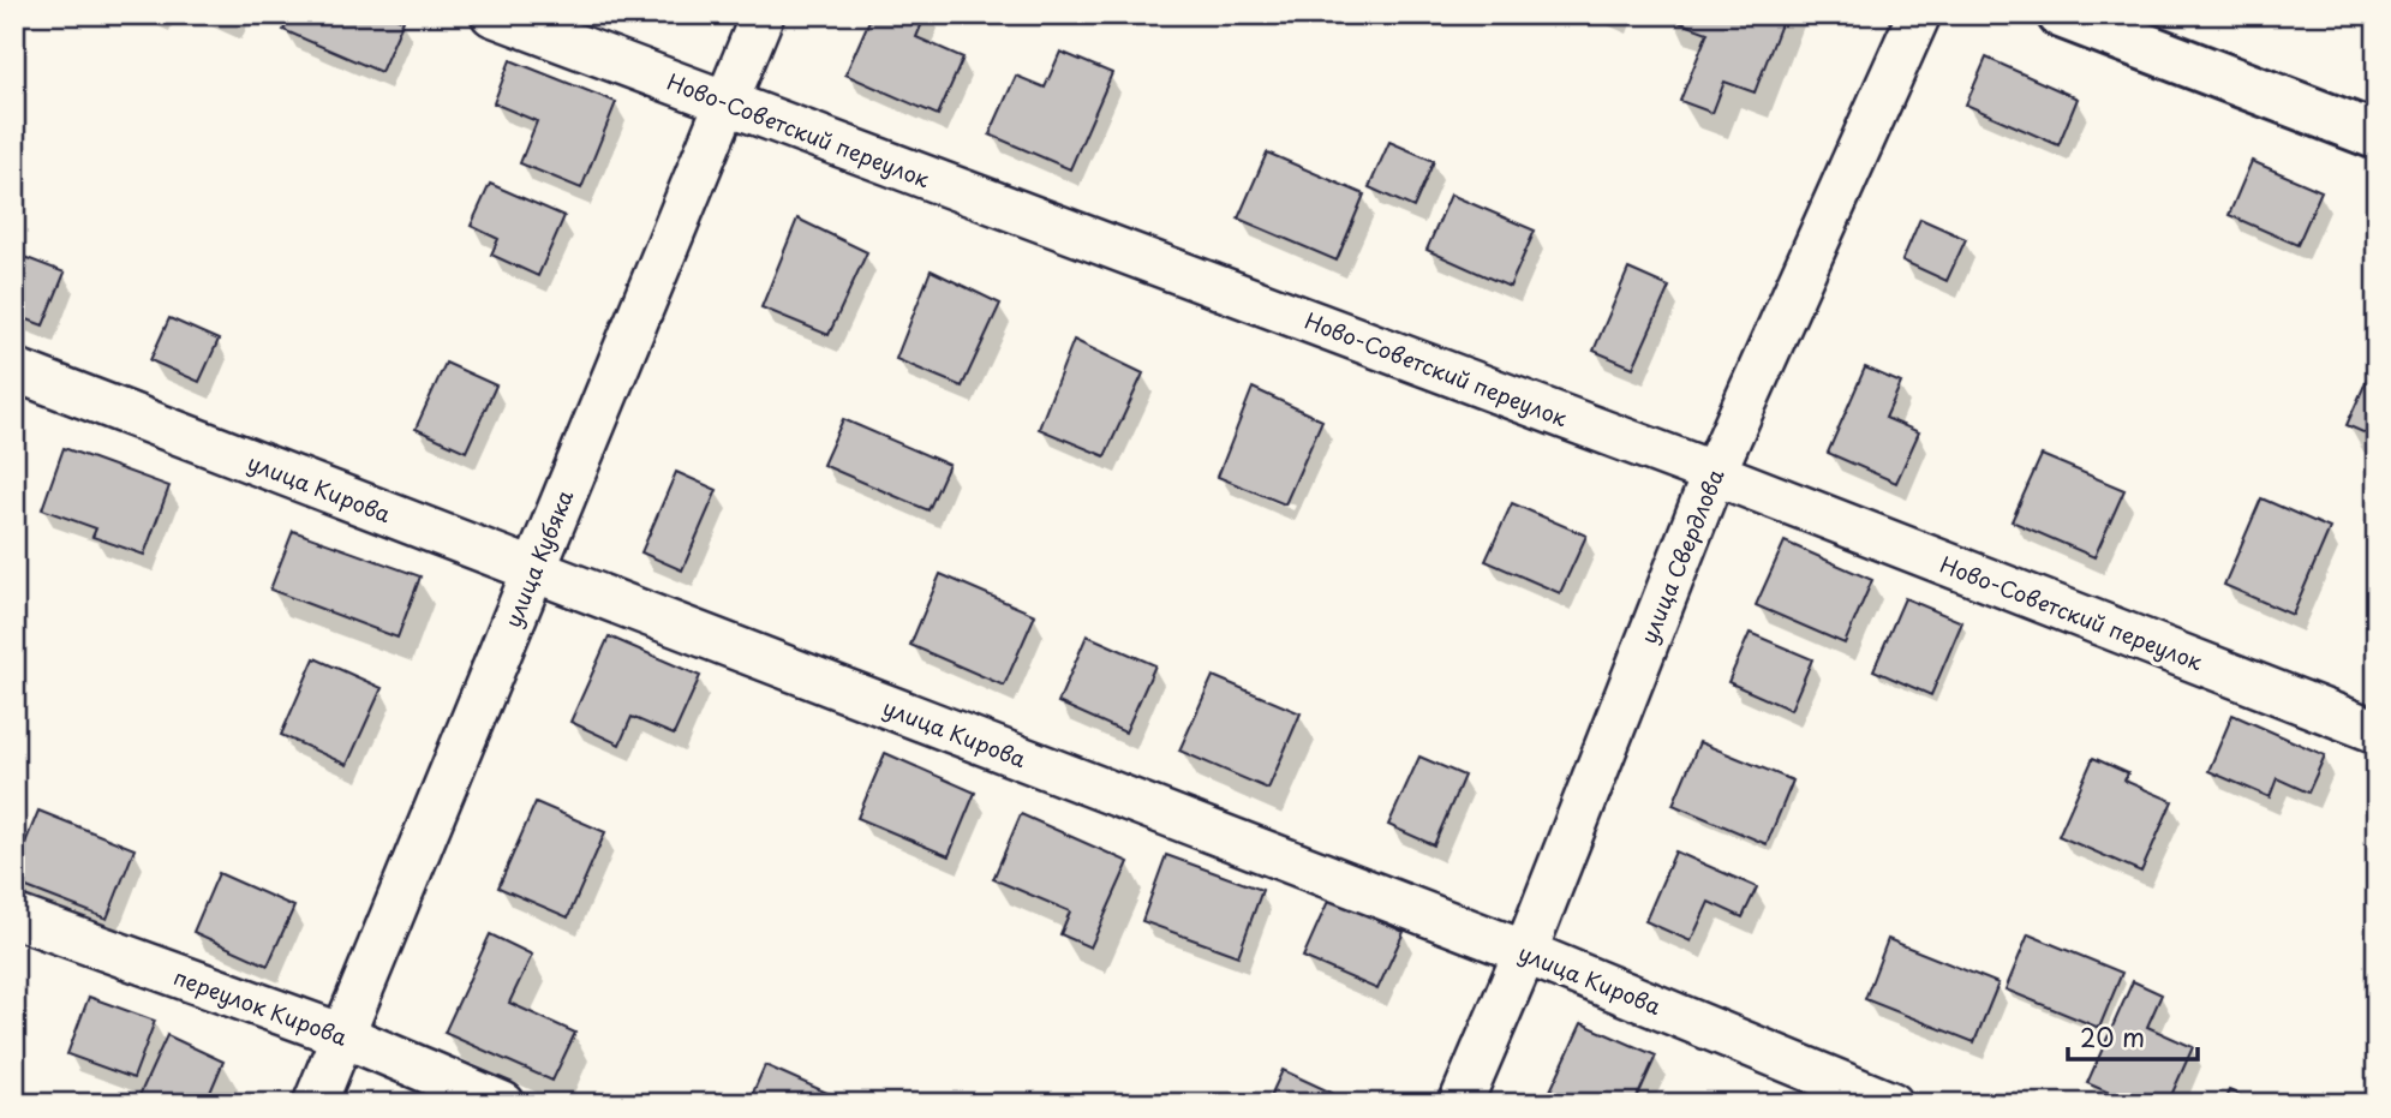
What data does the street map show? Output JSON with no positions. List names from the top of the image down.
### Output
{
  "streets": {
    "street": [
      "Ново-Советский переулок",
      "улица Кирова",
      "улица Свердлова",
      "улица Кубяка",
      "переулок Кирова"
    ]
  },
  "crossings": [
    ["Ново-Советский переулок", "улица Свердлова"],
    ["Ново-Советский переулок", "улица Кубяка"],
    ["улица Кирова", "улица Свердлова"],
    ["улица Кирова", "улица Кубяка"],
    ["улица Кубяка", "переулок Кирова"]
  ],
  "scale_bar": "20 m"
}
